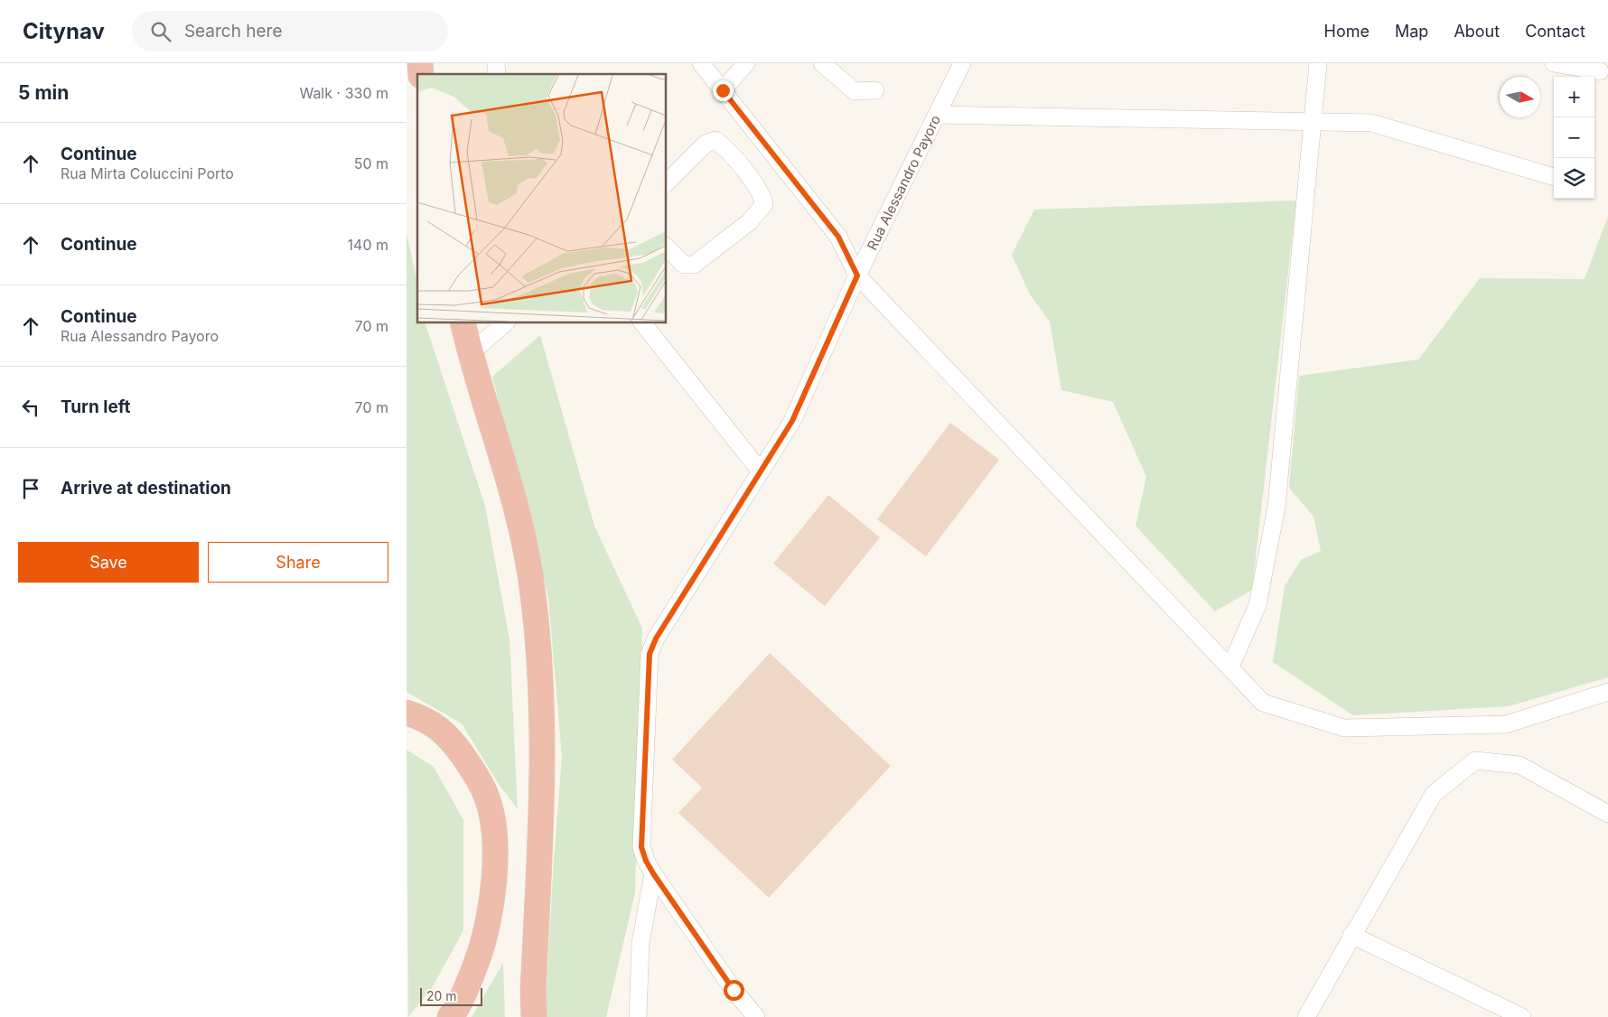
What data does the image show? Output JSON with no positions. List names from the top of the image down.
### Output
{
  "streets": {
    "street": ["Rua Alessandro Payoro"]
  },
  "scale_bar": "20 m",
  "north": "right",
  "page": {
    "header": "Citynav",
    "search": "Search here",
    "nav": [
      "Home",
      "Map",
      "About",
      "Contact"
    ],
    "heading": ["5 min", "Walk · 330 m"],
    "map_buttons": ["+", "−"],
    "list": [
      ["Continue", "Rua Mirta Coluccini Porto", "50 m"],
      ["Continue", "140 m"],
      ["Continue", "Rua Alessandro Payoro", "70 m"],
      ["Turn left", "70 m"],
      "Arrive at destination"
    ],
    "buttons": ["Save", "Share"],
    "scale": "20 m"
  }
}
